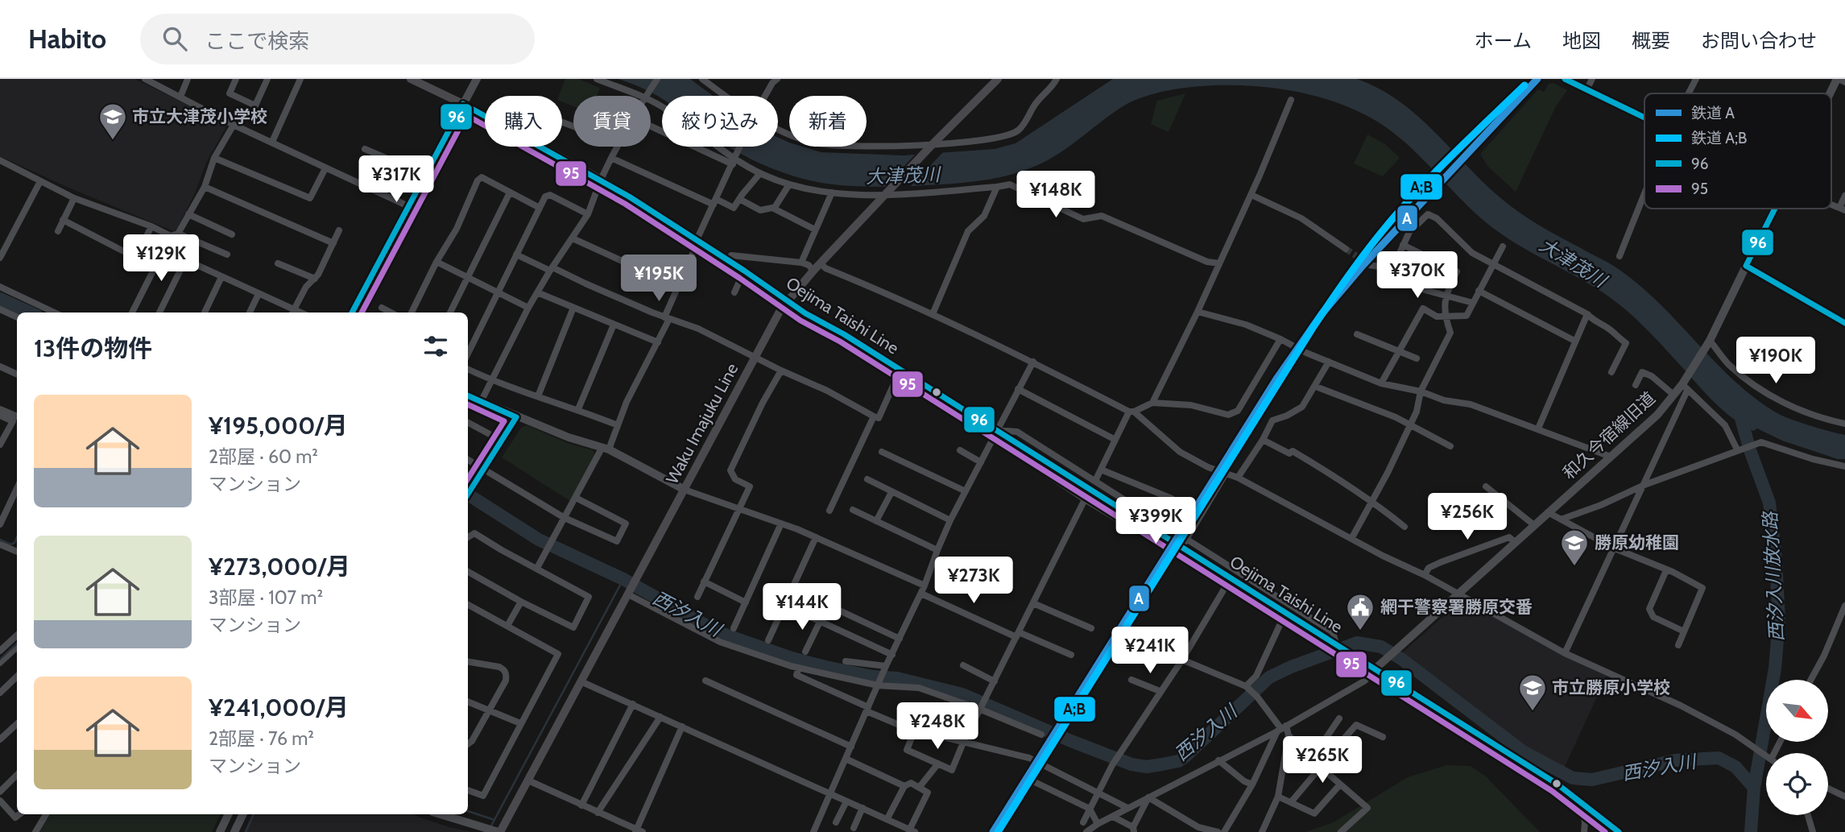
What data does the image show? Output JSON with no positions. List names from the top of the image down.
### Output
{
  "streets": {
    "main road": ["Oejima Taishi Line", "Waku Imajuku Line"],
    "street": ["和久今宿線旧道"]
  },
  "crossings": [
    ["Oejima Taishi Line", "Waku Imajuku Line"],
    ["Oejima Taishi Line", "和久今宿線旧道"]
  ],
  "water": ["大津茂川", "西汐入川放水路", "西汐入川"],
  "places": {
    "school or university": ["市立大津茂小学校", "勝原幼稚園", "市立勝原小学校"],
    "public building": ["網干警察署勝原交番"]
  },
  "lines": [
    "rail line A",
    "transit line 96",
    "rail line A;B",
    "transit line 95"
  ],
  "legend": [
    "鉄道 A",
    "鉄道 A;B",
    "96",
    "95"
  ],
  "north": "bottom right",
  "page": {
    "header": "Habito",
    "search": "ここで検索",
    "nav": [
      "ホーム",
      "地図",
      "概要",
      "お問い合わせ"
    ],
    "chip": [
      "購入",
      "賃貸",
      "絞り込み",
      "新着"
    ],
    "price": [
      "¥317K",
      "¥148K",
      "¥129K",
      "¥370K",
      "¥195K",
      "¥190K",
      "¥256K",
      "¥399K",
      "¥273K",
      "¥144K",
      "¥241K",
      "¥248K",
      "¥265K"
    ],
    "heading": "13件の物件",
    "list": [
      {
        "name": "¥195,000/月",
        "note": "2部屋 · 60 m² · マンション"
      },
      {
        "name": "¥273,000/月",
        "note": "3部屋 · 107 m² · マンション"
      },
      {
        "name": "¥241,000/月",
        "note": "2部屋 · 76 m² · マンション"
      }
    ]
  }
}
